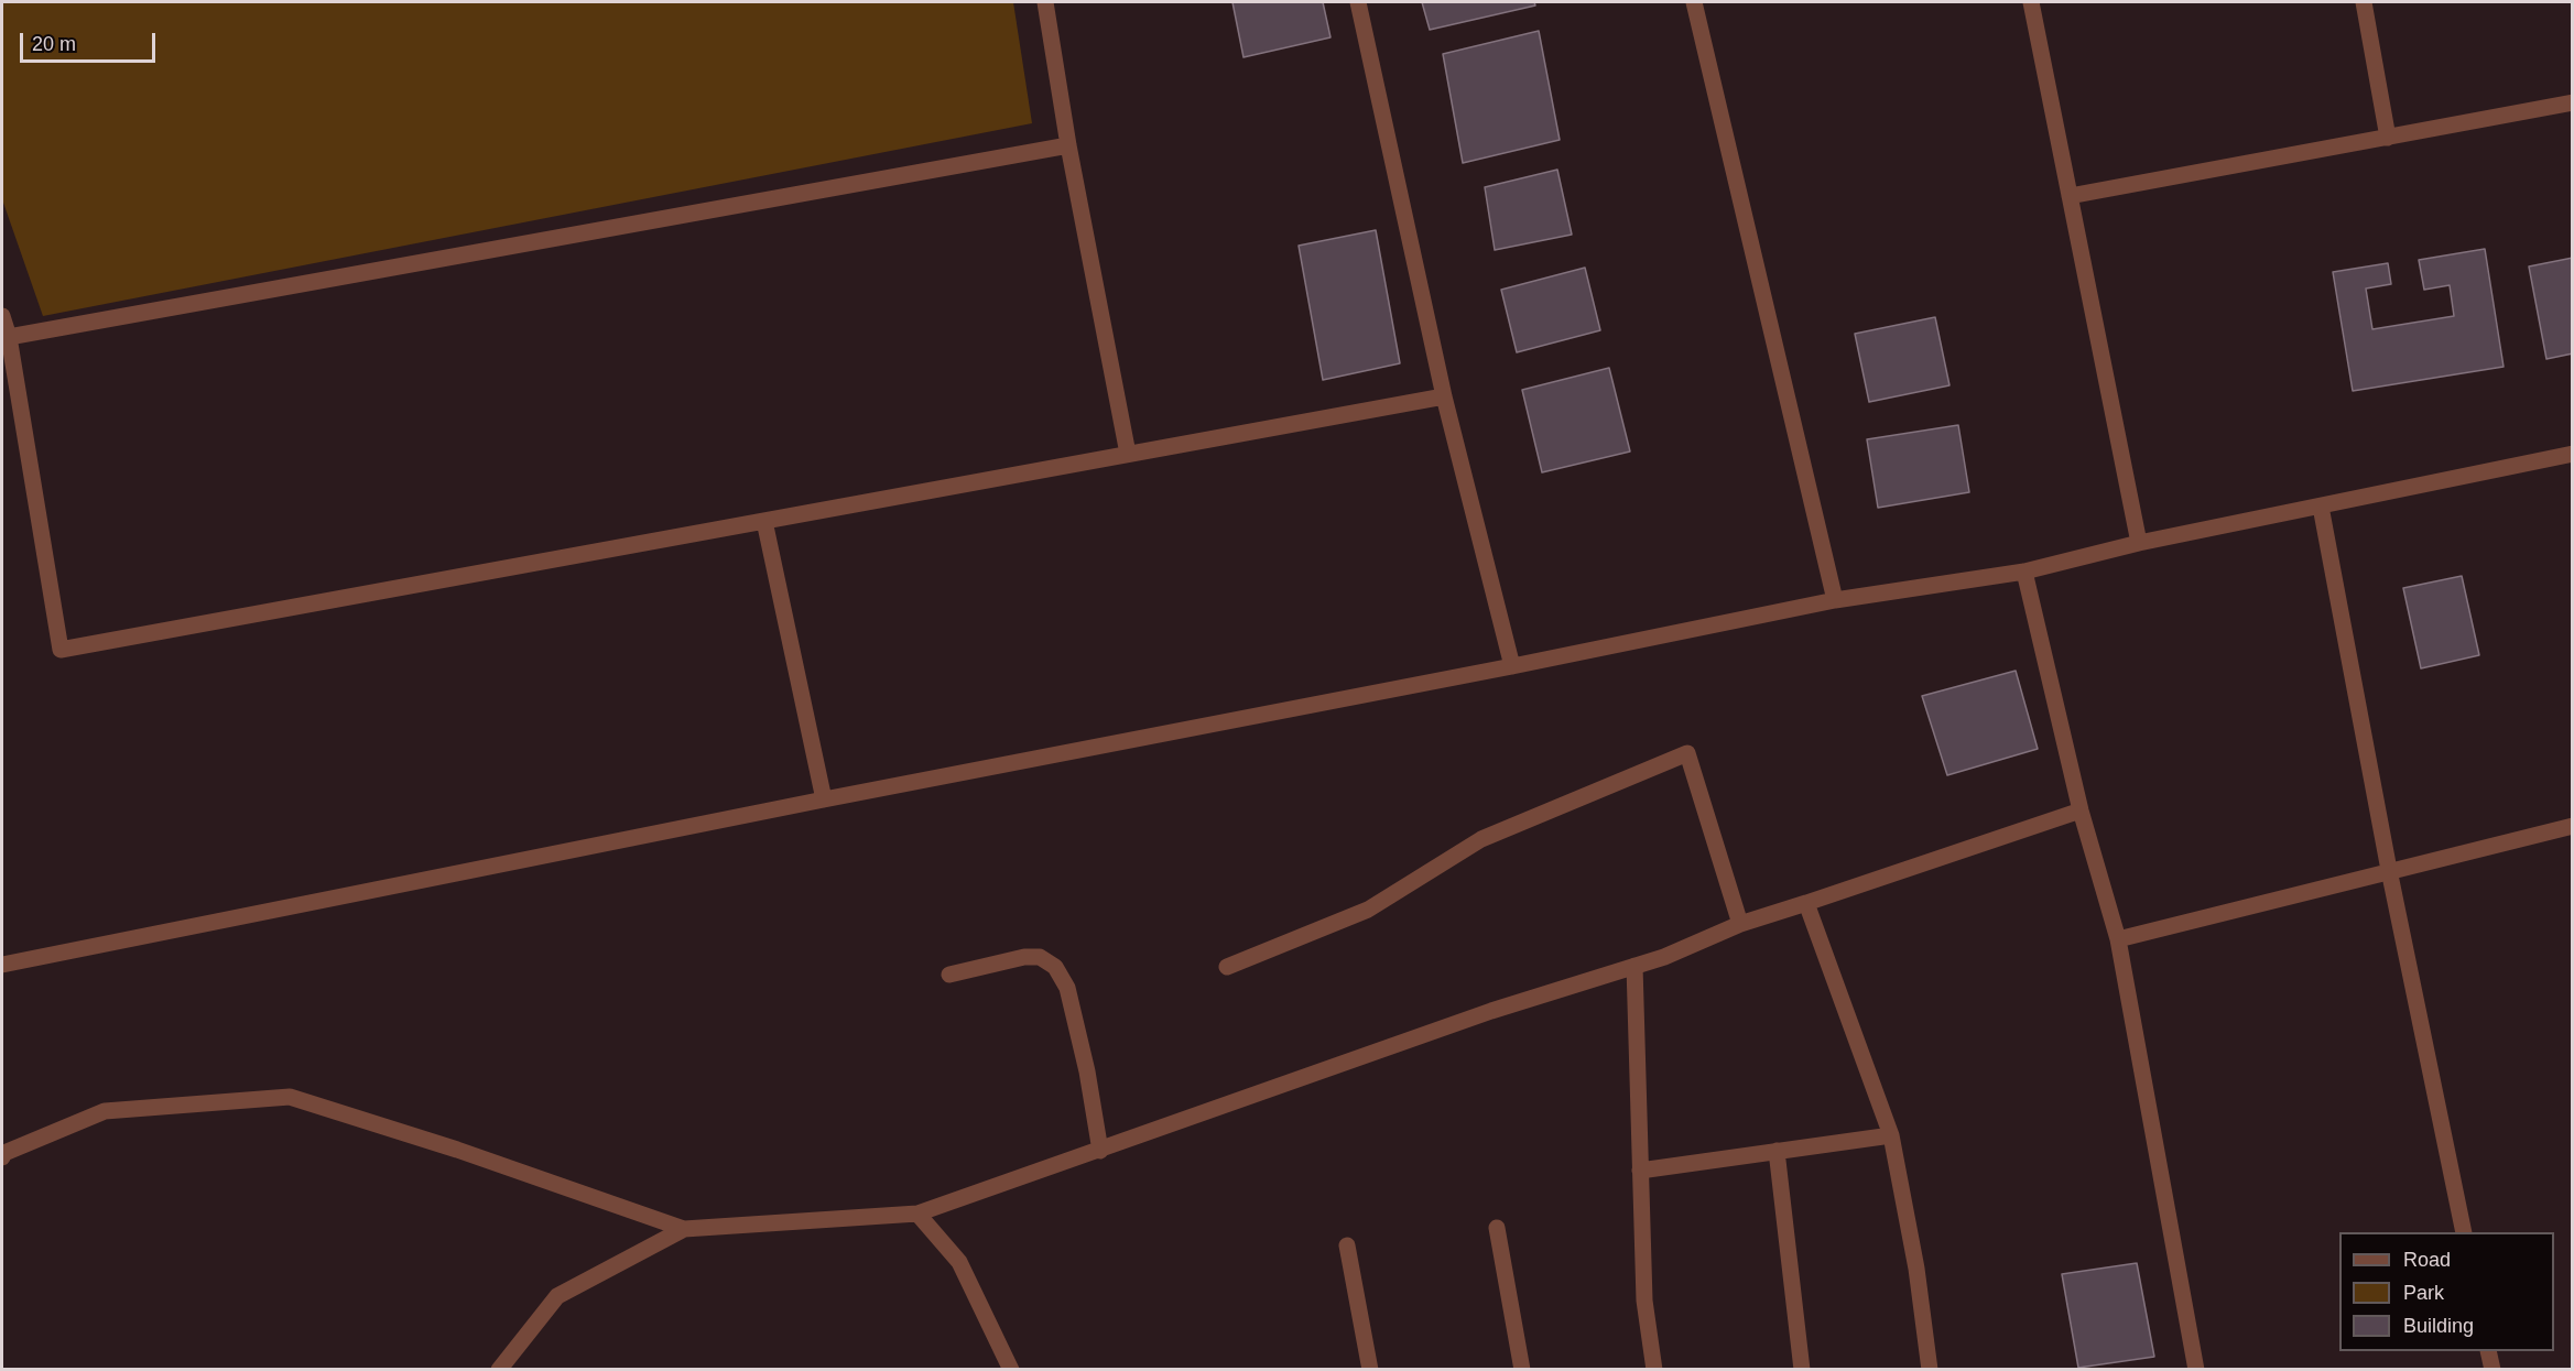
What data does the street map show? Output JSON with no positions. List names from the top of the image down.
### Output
{
  "legend": ["Road", "Park", "Building"],
  "scale_bar": "20 m"
}
